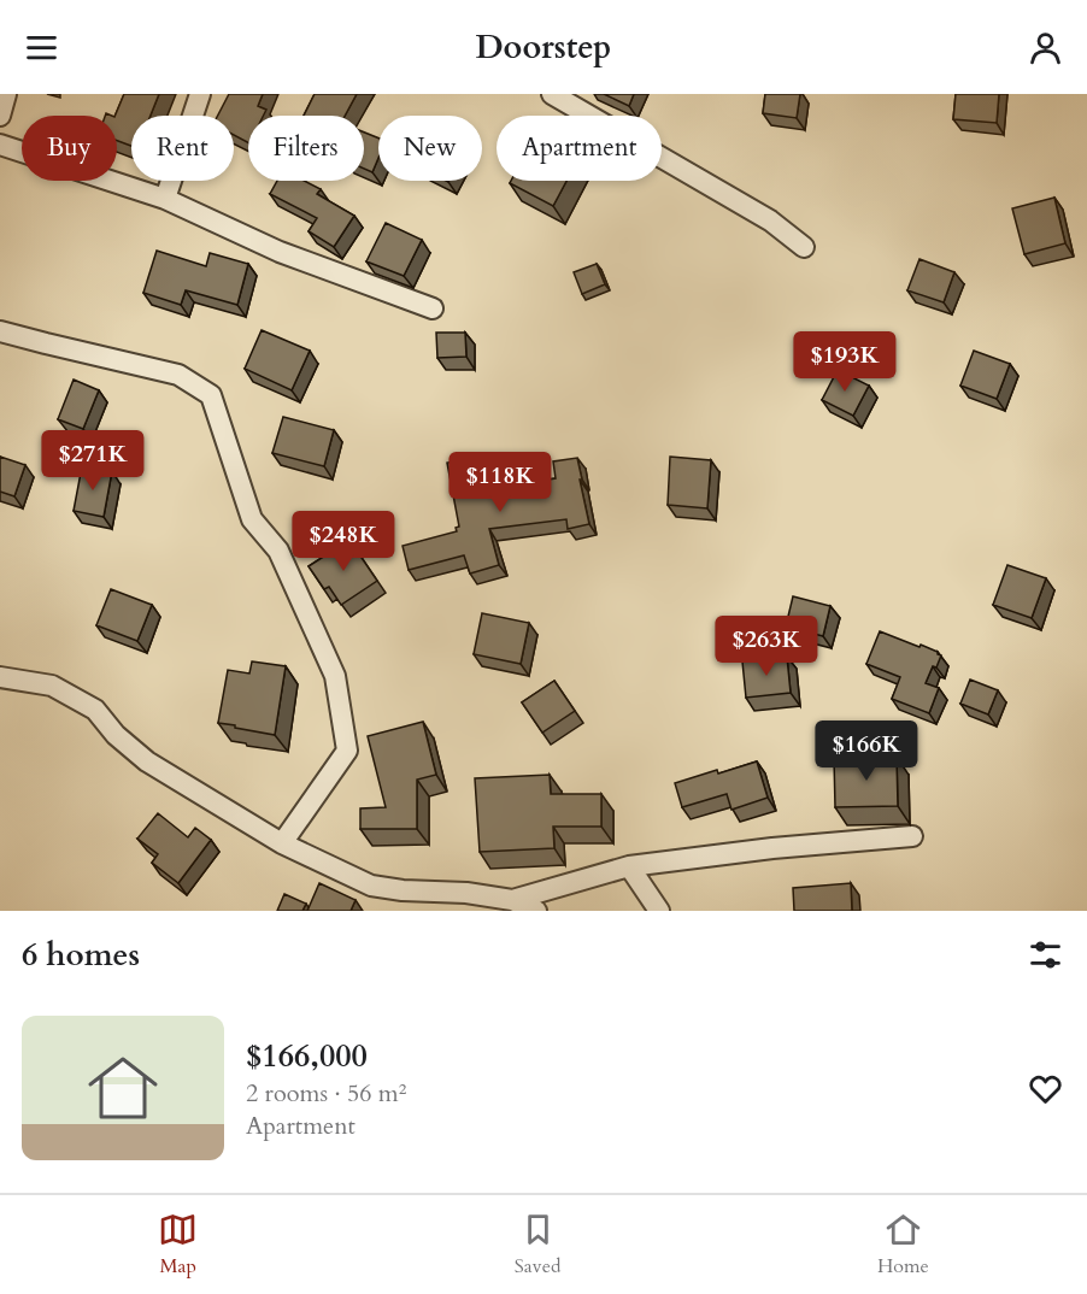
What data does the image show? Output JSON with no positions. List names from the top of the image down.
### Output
{
  "page": {
    "header": "Doorstep",
    "chip": [
      "Buy",
      "Rent",
      "Filters",
      "New",
      "Apartment"
    ],
    "price": [
      "$193K",
      "$271K",
      "$118K",
      "$248K",
      "$263K",
      "$166K"
    ],
    "heading": "6 homes",
    "list": [
      {
        "name": "$166,000",
        "note": "2 rooms · 56 m² · Apartment"
      }
    ],
    "tabs": ["Map", "Saved", "Home"]
  }
}
